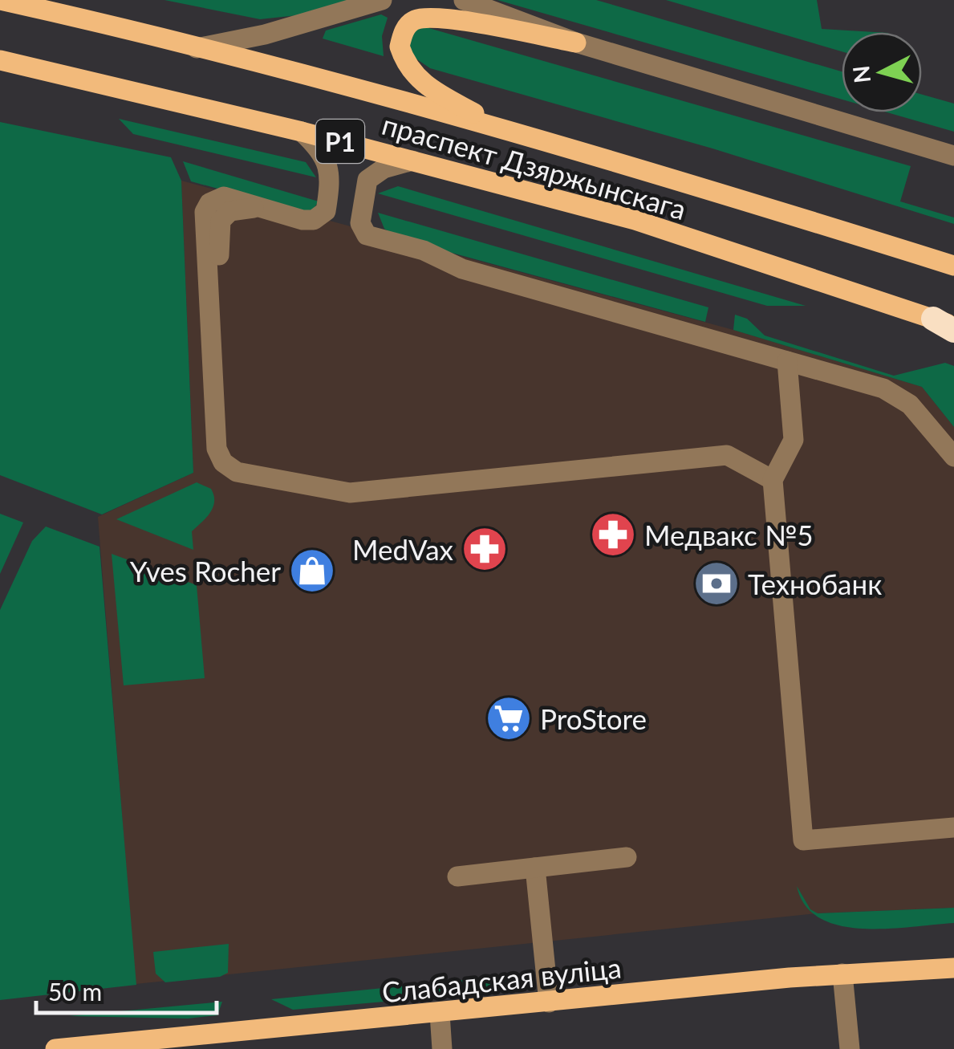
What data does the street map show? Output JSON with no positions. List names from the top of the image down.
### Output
{
  "streets": {
    "main road": ["Р1", "праспект Дзяржынскага", "Слабадская вуліца"]
  },
  "places": {
    "pharmacy": ["Медвакс №5", "MedVax"],
    "shop": ["Yves Rocher"],
    "bank": ["Технобанк"],
    "supermarket": ["ProStore"]
  },
  "scale_bar": "50 m",
  "north": "left"
}
